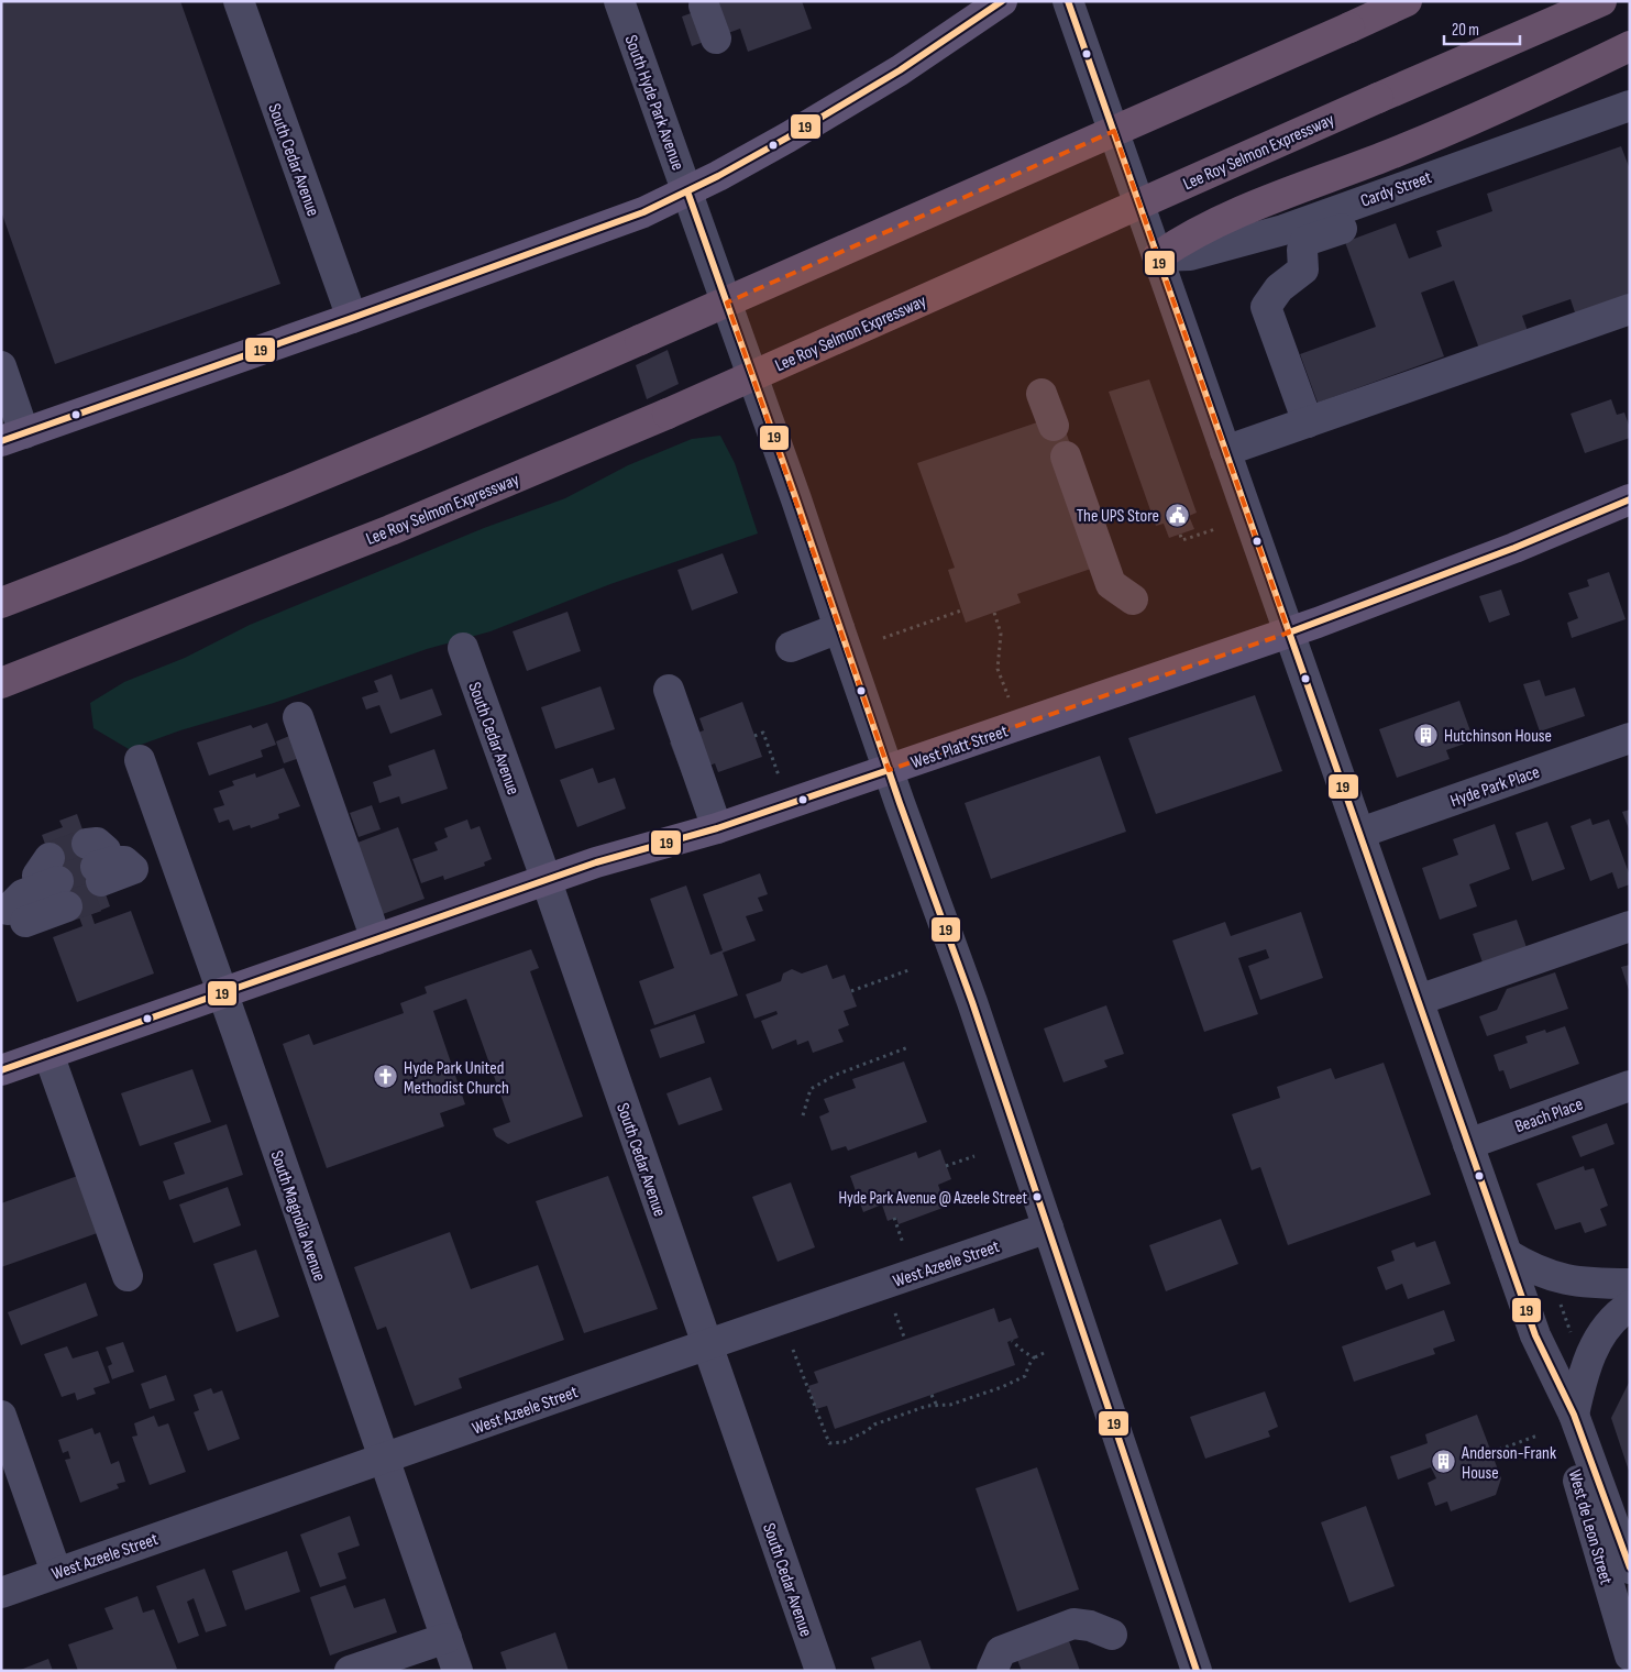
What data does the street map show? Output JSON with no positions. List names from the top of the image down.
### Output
{
  "streets": {
    "highway": ["Lee Roy Selmon Expressway"],
    "main road": ["West Platt Street"],
    "street": [
      "South Hyde Park Avenue",
      "South Cedar Avenue",
      "Cardy Street",
      "Hyde Park Place",
      "Beach Place",
      "South Magnolia Avenue",
      "West Azeele Street",
      "West de Leon Street"
    ]
  },
  "crossings": [
    ["South Hyde Park Avenue", "West Platt Street"],
    ["South Hyde Park Avenue", "West Azeele Street"],
    ["South Cedar Avenue", "West Platt Street"],
    ["South Cedar Avenue", "West Azeele Street"],
    ["West Platt Street", "South Magnolia Avenue"],
    ["South Magnolia Avenue", "West Azeele Street"]
  ],
  "places": {
    "public building": ["The UPS Store"],
    "building": ["Hutchinson House", "Anderson-Frank House"],
    "church": ["Hyde Park United Methodist Church"],
    "other": ["Hyde Park Avenue @ Azeele Street"]
  },
  "lines": ["transit line 19"],
  "scale_bar": "20 m"
}
